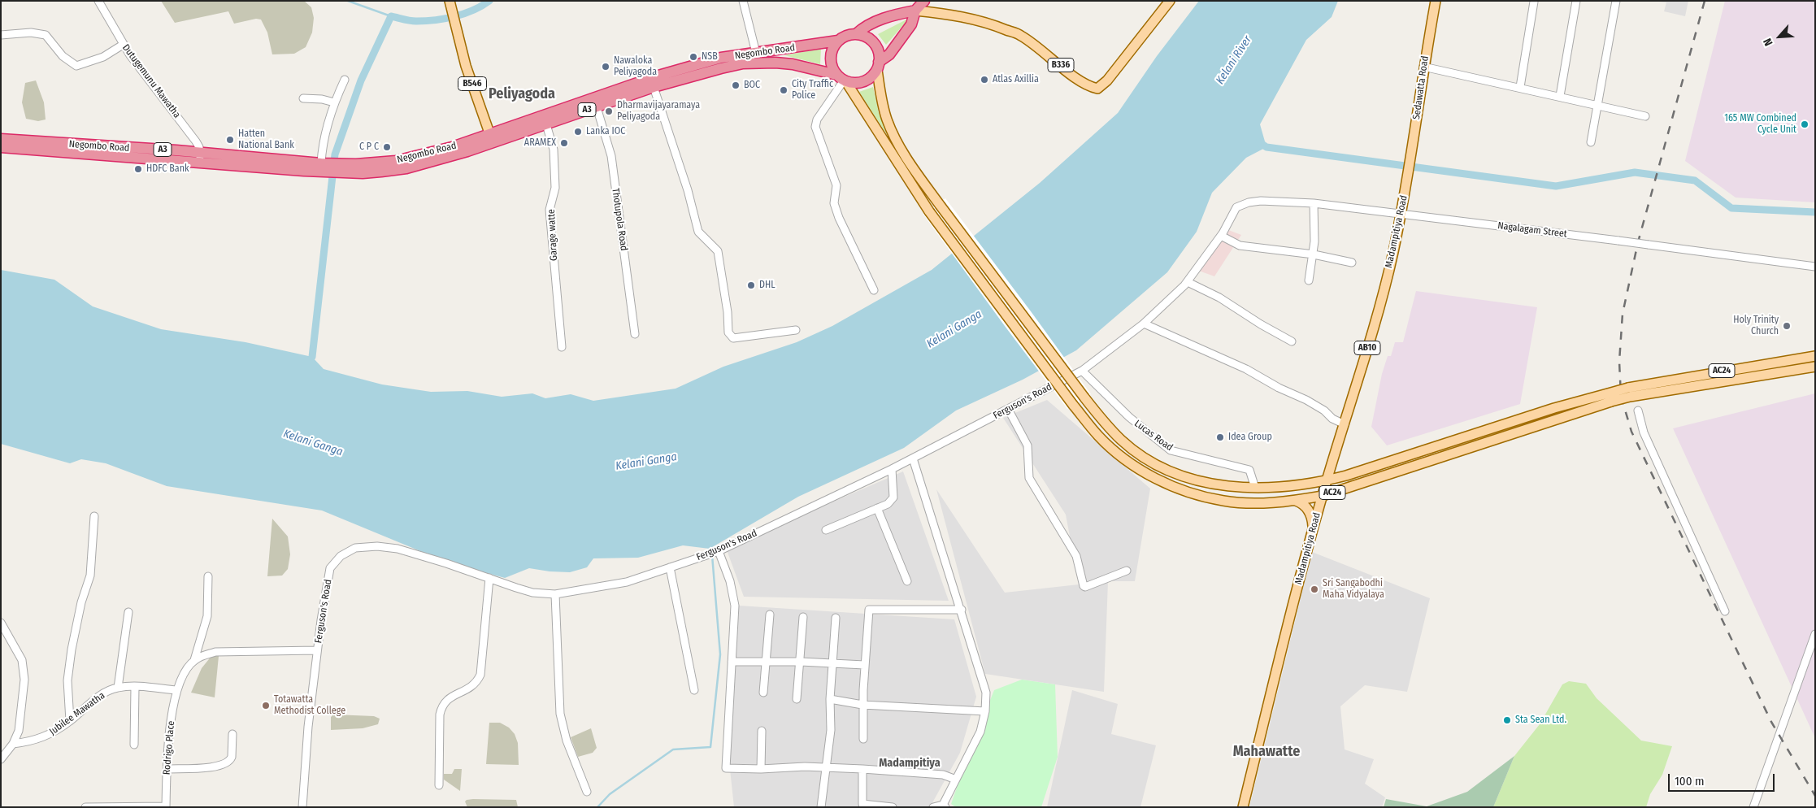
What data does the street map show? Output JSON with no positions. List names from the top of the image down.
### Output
{
  "streets": {
    "highway": ["Negombo Road", "A3"],
    "main road": [
      "B336",
      "B546",
      "Sedawatta Road",
      "Madampitiya Road",
      "AB10",
      "AC24"
    ],
    "street": [
      "Dutugemunu Mawatha",
      "Thotupola Road",
      "Nagalagam Street",
      "Garage watte",
      "Ferguson's Road",
      "Lucas Road",
      "Jubilee Mawatha",
      "Rodrigo Place"
    ]
  },
  "crossings": [
    ["Negombo Road", "Dutugemunu Mawatha"],
    ["Negombo Road", "B546"],
    ["Negombo Road", "Thotupola Road"],
    ["Negombo Road", "Garage watte"],
    ["Negombo Road", "AC24"],
    ["Sedawatta Road", "Madampitiya Road"],
    ["Nagalagam Street", "Madampitiya Road"],
    ["Nagalagam Street", "Ferguson's Road"],
    ["Madampitiya Road", "AC24"],
    ["AC24", "Lucas Road"],
    ["Ferguson's Road", "Lucas Road"],
    ["Jubilee Mawatha", "Rodrigo Place"]
  ],
  "districts": ["Peliyagoda", "Mahawatte", "Madampitiya"],
  "water": ["Kelani River", "Kelani Ganga"],
  "places": [
    "NSB",
    "Nawaloka Peliyagoda",
    "Atlas Axillia",
    "BOC",
    "City Traffic Police",
    "Dharmavijayaramaya Peliyagoda",
    "165 MW Combined Cycle Unit",
    "Lanka IOC",
    "Hatten National Bank",
    "ARAMEX",
    "C P C",
    "HDFC Bank",
    "DHL",
    "Holy Trinity Church",
    "Idea Group",
    "Sri Sangabodhi Maha Vidyalaya",
    "Totawatta Methodist College",
    "Sta Sean Ltd."
  ],
  "scale_bar": "100 m",
  "north": "bottom left"
}
